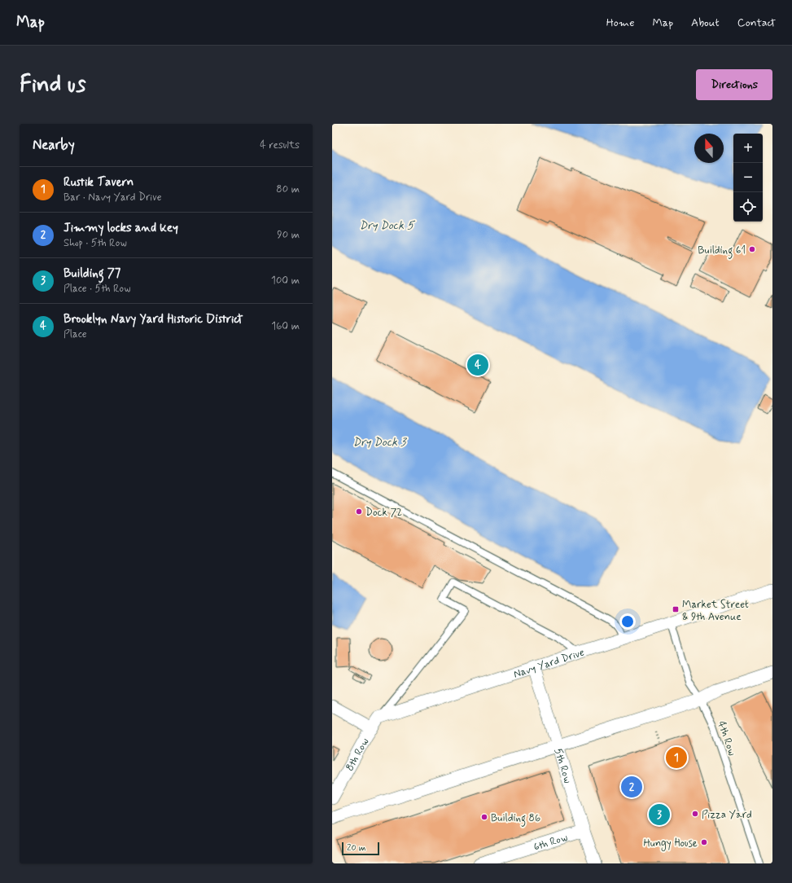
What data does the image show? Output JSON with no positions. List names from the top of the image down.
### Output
{
  "streets": {
    "street": [
      "Navy Yard Drive",
      "8th Row",
      "5th Row",
      "6th Row"
    ],
    "lane": ["4th Row"]
  },
  "crossings": [
    ["Navy Yard Drive", "4th Row"],
    ["Navy Yard Drive", "5th Row"],
    ["5th Row", "6th Row"]
  ],
  "water": ["Dry Dock 5", "Dry Dock 3"],
  "places": {
    "other": [
      "Building 61",
      "Dock 72",
      "Pizza Yard",
      "Building 86",
      "Hungy House"
    ],
    "transit": ["Market Street & 9th Avenue"]
  },
  "scale_bar": "20 m",
  "north": "top",
  "page": {
    "header": "Map",
    "nav": [
      "Home",
      "Map",
      "About",
      "Contact"
    ],
    "buttons": "Directions",
    "title": "Find us",
    "heading": ["Nearby", "4 results"],
    "map_buttons": ["+", "−"],
    "list": [
      {
        "mark": "1",
        "name": "Rustik Tavern",
        "note": "Bar · Navy Yard Drive",
        "value": "80 m"
      },
      {
        "mark": "2",
        "name": "Jimmy locks and key",
        "note": "Shop · 5th Row",
        "value": "90 m"
      },
      {
        "mark": "3",
        "name": "Building 77",
        "note": "Place · 5th Row",
        "value": "100 m"
      },
      {
        "mark": "4",
        "name": "Brooklyn Navy Yard Historic District",
        "note": "Place",
        "value": "160 m"
      }
    ],
    "pins": [
      "4",
      "1",
      "2",
      "3"
    ],
    "scale": "20 m"
  }
}
